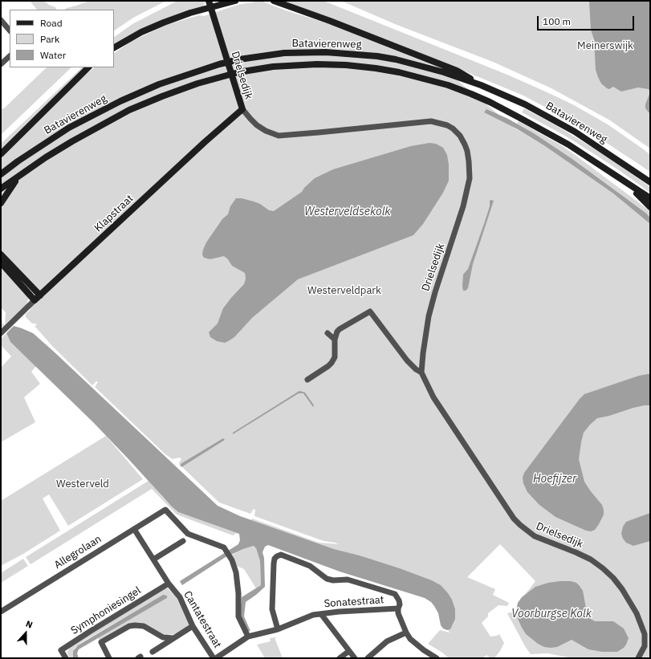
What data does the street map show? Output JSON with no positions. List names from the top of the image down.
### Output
{
  "streets": {
    "main road": ["Batavierenweg", "Drielsedijk", "Klapstraat"],
    "street": [
      "Allegrolaan",
      "Sonatestraat",
      "Symphoniesingel",
      "Cantatestraat"
    ]
  },
  "crossings": [
    ["Drielsedijk", "Klapstraat"],
    ["Allegrolaan", "Sonatestraat"],
    ["Allegrolaan", "Cantatestraat"],
    ["Symphoniesingel", "Cantatestraat"]
  ],
  "water": ["Westerveldsekolk", "Hoefijzer", "Voorburgse Kolk"],
  "parks": ["Meinerswijk", "Westerveldpark", "Westerveld"],
  "legend": ["Road", "Park", "Water"],
  "scale_bar": "100 m",
  "north": "top"
}
